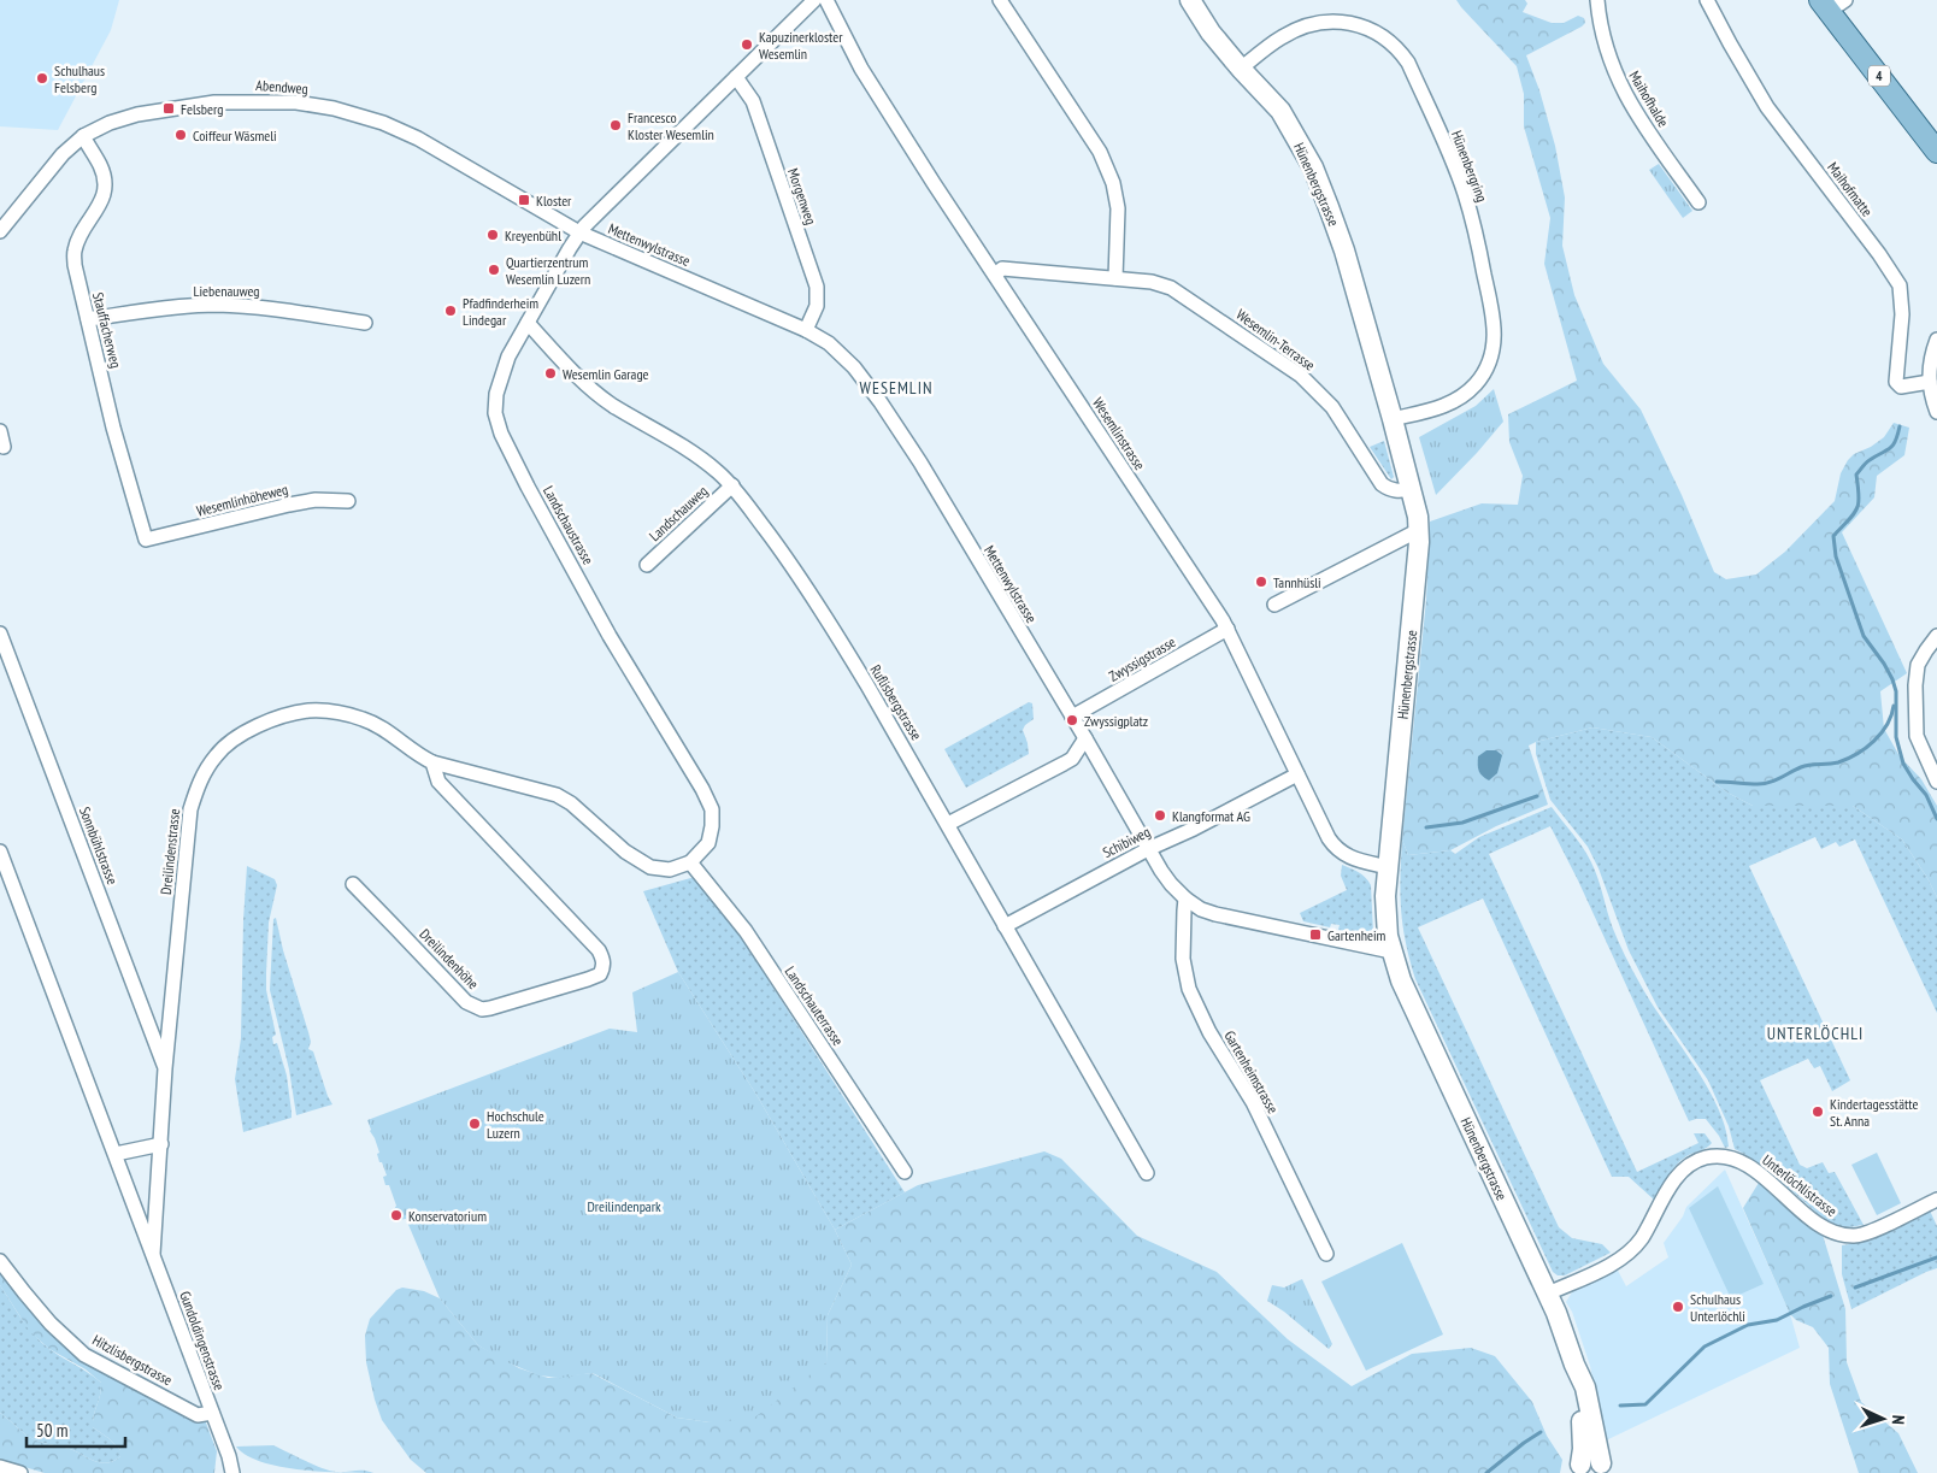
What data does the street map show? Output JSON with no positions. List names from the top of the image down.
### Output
{
  "streets": {
    "main road": ["4"],
    "street": [
      "Abendweg",
      "Maihofhalde",
      "Hünenbergring",
      "Hünenbergstrasse",
      "Maihofmatte",
      "Morgenweg",
      "Mettenwylstrasse",
      "Liebenauweg",
      "Stauffacherweg",
      "Wesemlin-Terrasse",
      "Wesemlinstrasse",
      "Wesemlinhöheweg",
      "Landschauweg",
      "Landschaustrasse",
      "Zwyssigstrasse",
      "Ruflisbergstrasse",
      "Schibiweg",
      "Sonnbühlstrasse",
      "Dreilindenstrasse",
      "Dreilindenhöhe",
      "Landschauterrasse",
      "Gartenheimstrasse",
      "Unterlöchlistrasse",
      "Gundoldingenstrasse",
      "Hitzlisbergstrasse"
    ]
  },
  "crossings": [
    ["Abendweg", "Mettenwylstrasse"],
    ["Abendweg", "Stauffacherweg"],
    ["Abendweg", "Landschaustrasse"],
    ["Hünenbergring", "Hünenbergstrasse"],
    ["Hünenbergstrasse", "Mettenwylstrasse"],
    ["Hünenbergstrasse", "Wesemlin-Terrasse"],
    ["Hünenbergstrasse", "Wesemlinstrasse"],
    ["Hünenbergstrasse", "Unterlöchlistrasse"],
    ["Morgenweg", "Mettenwylstrasse"],
    ["Morgenweg", "Landschaustrasse"],
    ["Mettenwylstrasse", "Landschaustrasse"],
    ["Mettenwylstrasse", "Zwyssigstrasse"],
    ["Mettenwylstrasse", "Schibiweg"],
    ["Mettenwylstrasse", "Gartenheimstrasse"],
    ["Liebenauweg", "Stauffacherweg"],
    ["Stauffacherweg", "Wesemlinhöheweg"],
    ["Wesemlin-Terrasse", "Wesemlinstrasse"],
    ["Wesemlinstrasse", "Zwyssigstrasse"],
    ["Wesemlinstrasse", "Schibiweg"],
    ["Landschauweg", "Ruflisbergstrasse"],
    ["Landschaustrasse", "Ruflisbergstrasse"],
    ["Landschaustrasse", "Landschauterrasse"],
    ["Ruflisbergstrasse", "Schibiweg"],
    ["Sonnbühlstrasse", "Dreilindenstrasse"],
    ["Dreilindenstrasse", "Dreilindenhöhe"],
    ["Dreilindenstrasse", "Gundoldingenstrasse"],
    ["Gundoldingenstrasse", "Hitzlisbergstrasse"]
  ],
  "districts": ["WESEMLIN", "UNTERLÖCHLI"],
  "parks": ["Dreilindenpark"],
  "places": {
    "other": [
      "Kapuzinerkloster Wesemlin",
      "Schulhaus Felsberg",
      "Francesco Kloster Wesemlin",
      "Coiffeur Wäsmeli",
      "Kreyenbühl",
      "Quartierzentrum Wesemlin Luzern",
      "Pfadfinderheim Lindegar",
      "Wesemlin Garage",
      "Tannhüsli",
      "Zwyssigplatz",
      "Klangformat AG",
      "Kindertagesstätte St. Anna",
      "Hochschule Luzern",
      "Konservatorium",
      "Schulhaus Unterlöchli"
    ],
    "transit": ["Felsberg", "Kloster", "Gartenheim"]
  },
  "scale_bar": "50 m",
  "north": "right"
}
